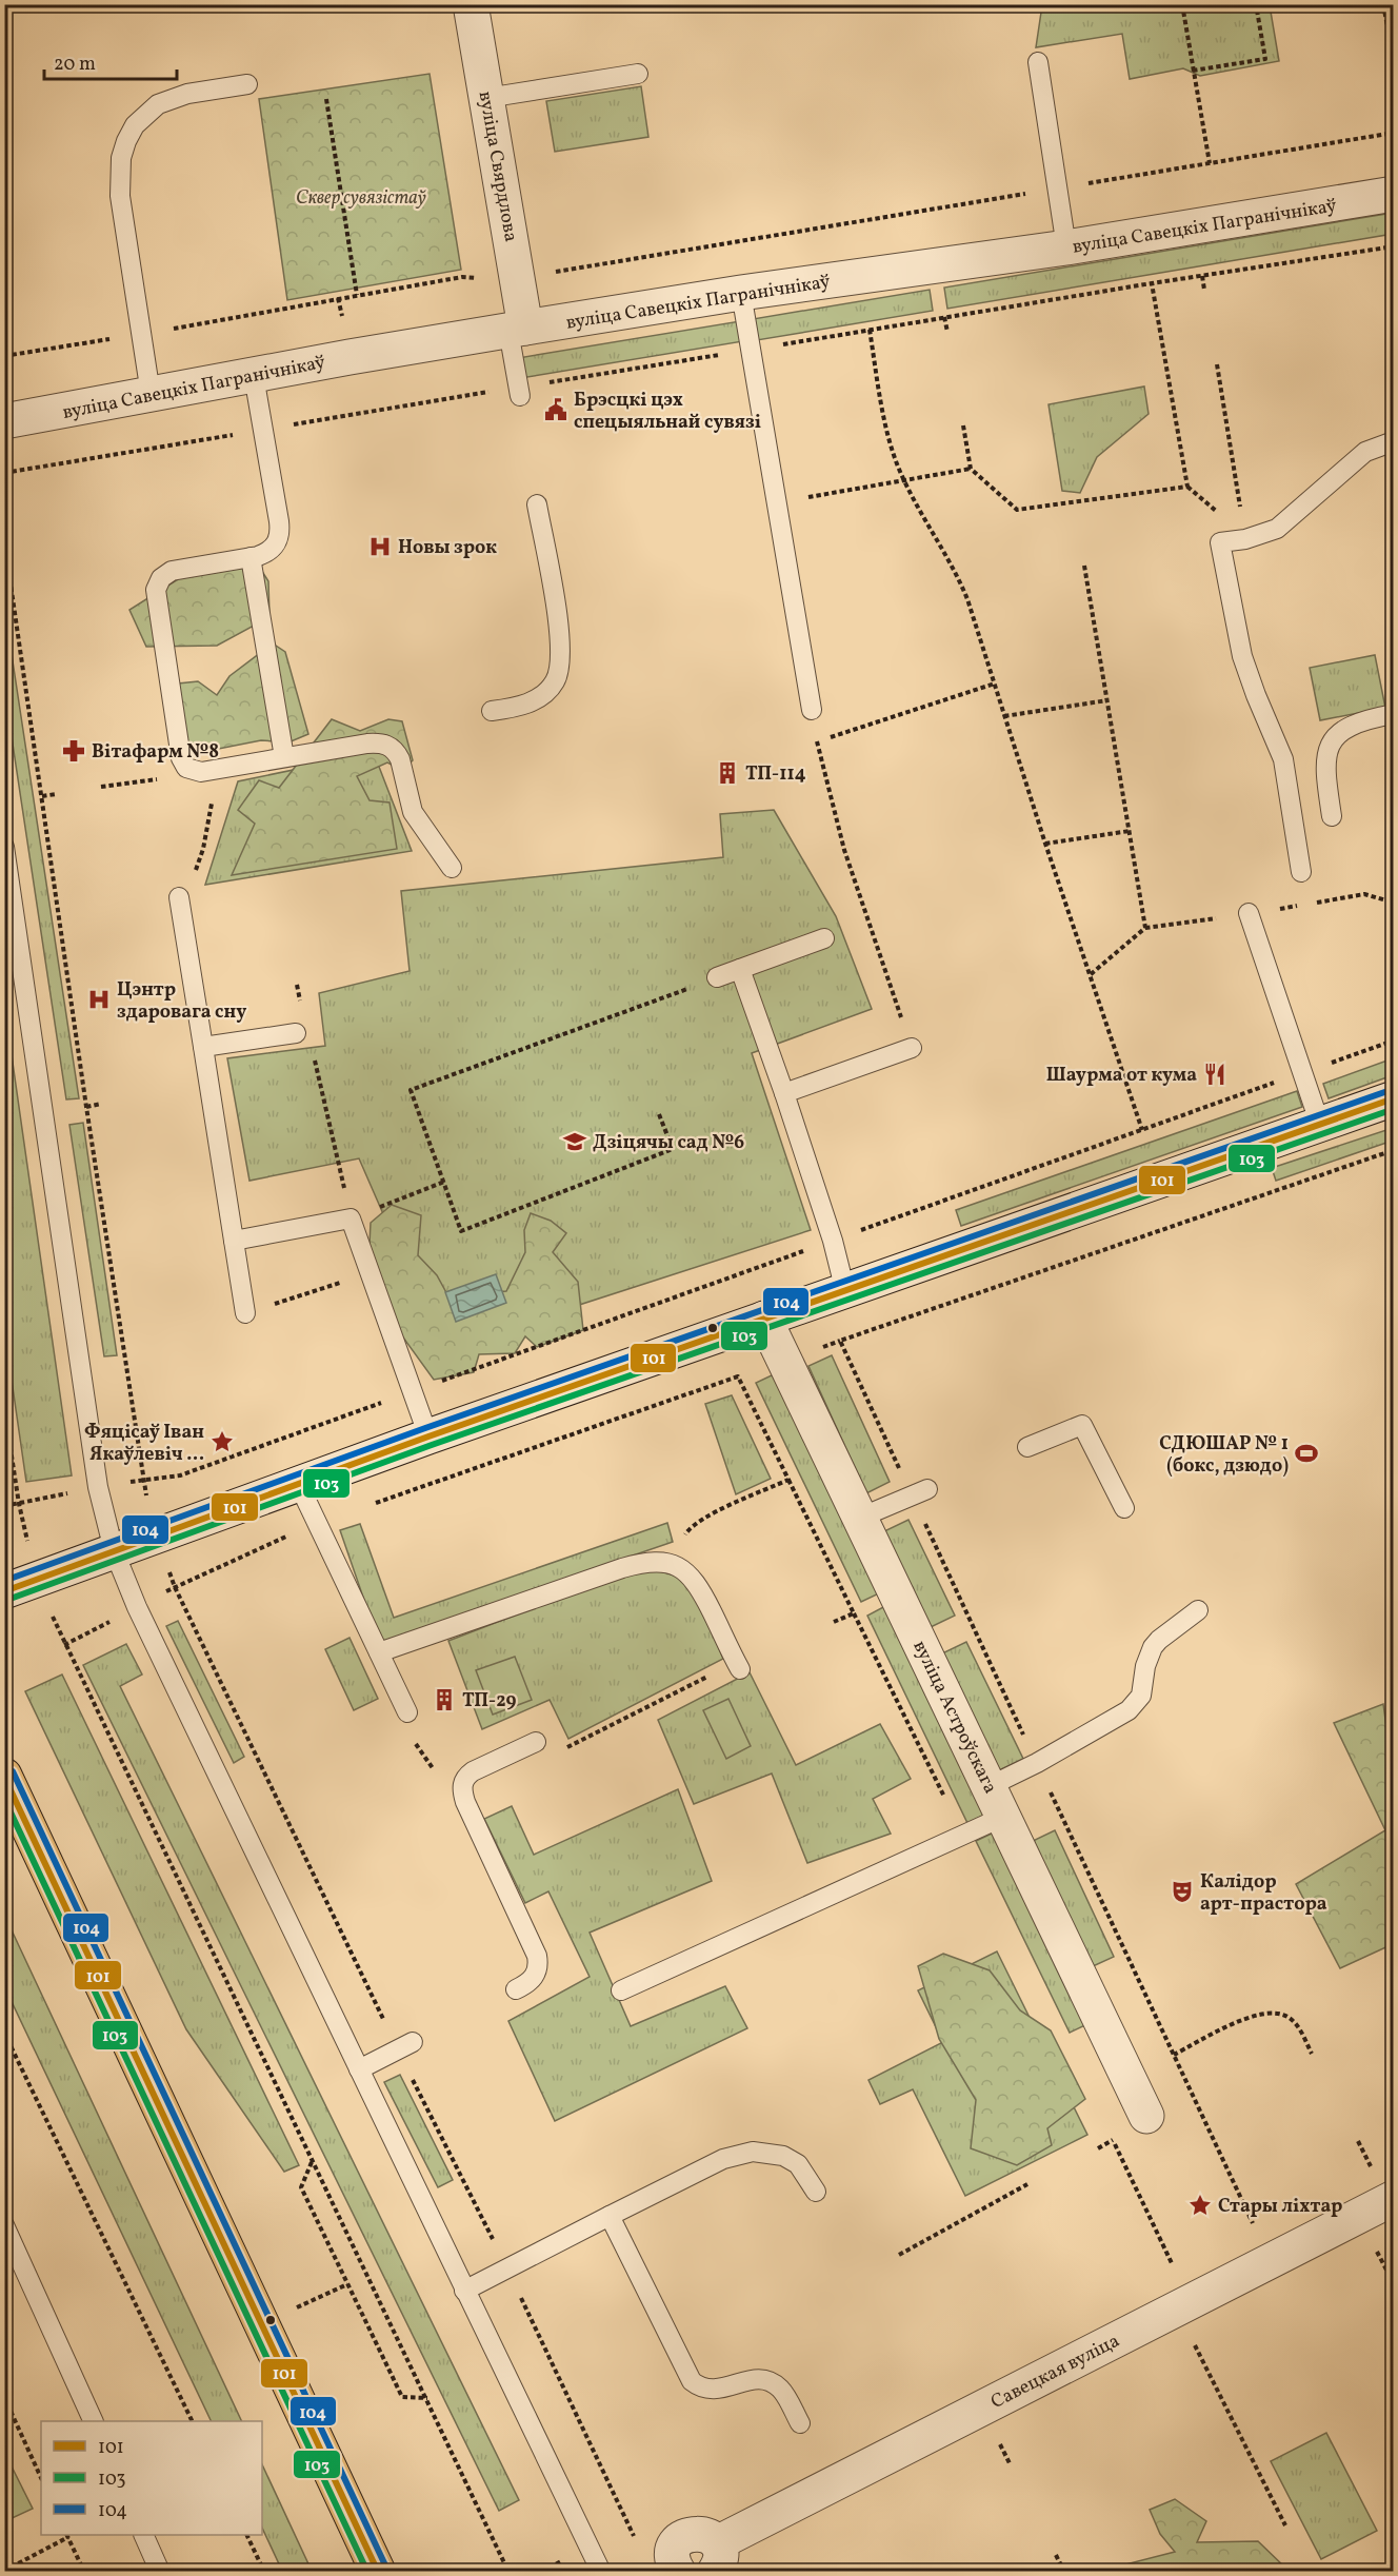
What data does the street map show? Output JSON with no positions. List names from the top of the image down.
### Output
{
  "streets": {
    "street": [
      "вуліца Свярдлова",
      "вуліца Савецкіх Пагранічнікаў",
      "вуліца Астроўскага",
      "Савецкая вуліца"
    ]
  },
  "crossings": [
    ["вуліца Свярдлова", "вуліца Савецкіх Пагранічнікаў"]
  ],
  "parks": ["Сквер сувязістаў"],
  "places": {
    "public building": ["Брэсцкі цэх спецыяльнай сувязі"],
    "hospital": ["Новы зрок", "Цэнтр здаровага сну"],
    "pharmacy": ["Вітафарм №8"],
    "building": ["ТП-114", "ТП-29"],
    "restaurant": ["Шаурма от кума"],
    "school or university": ["Дзіцячы сад №6"],
    "place": ["Фяцісаў Іван Якаўлевіч ...", "Стары ліхтар"],
    "sports": ["СДЮШАР № 1 (бокс, дзюдо)"],
    "theatre": ["Калідор арт-прастора"]
  },
  "lines": ["transit line 104", "transit line 101", "transit line 103"],
  "legend": ["101", "103", "104"],
  "scale_bar": "20 m"
}
